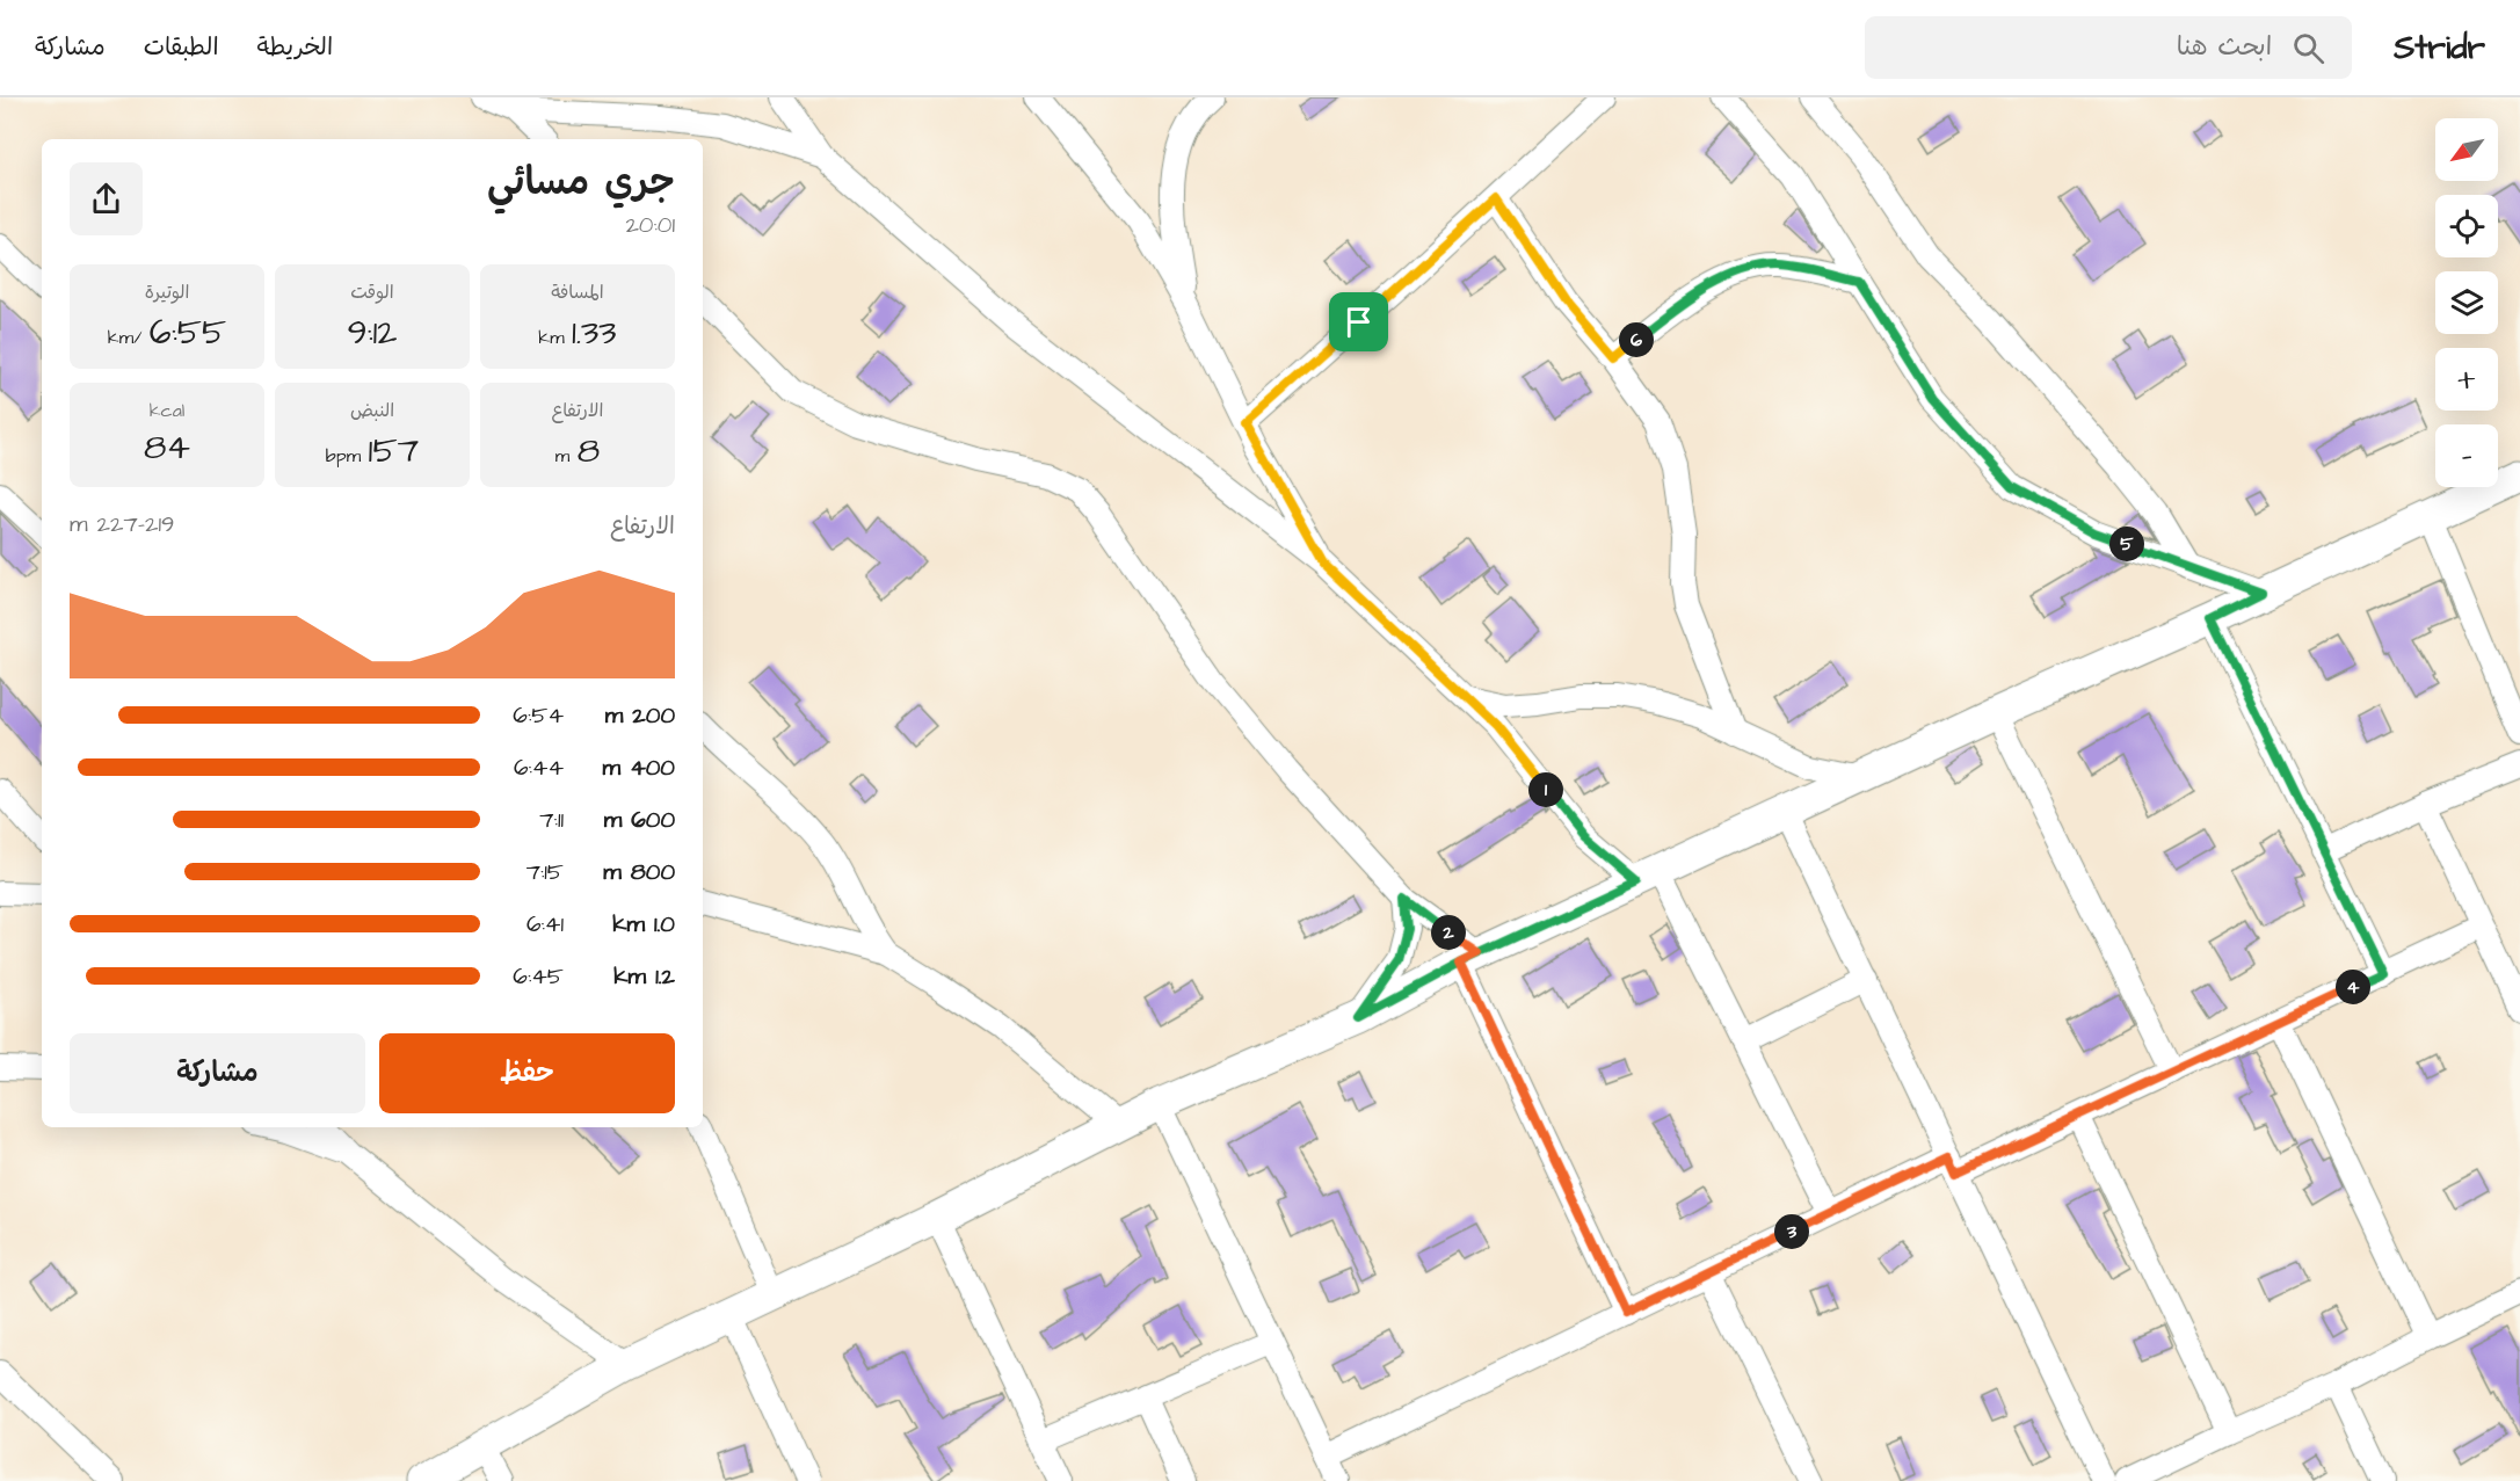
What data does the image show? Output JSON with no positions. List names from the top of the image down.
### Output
{
  "north": "bottom left",
  "page": {
    "header": "Stridr",
    "search": "ابحث هنا",
    "nav": ["الخريطة", "الطبقات", "مشاركة"],
    "map_buttons": ["+", "−"],
    "heading": ["جري مسائي", "20:01"],
    "stats": [
      ["المسافة", "1.33 km"],
      ["الوقت", "9:12"],
      ["الوتيرة", "6:55 /km"],
      ["الارتفاع", "8 m"],
      ["النبض", "157 bpm"],
      ["kcal", "84"]
    ],
    "pins": [
      "6",
      "5",
      "1",
      "2",
      "4",
      "3"
    ],
    "chart": ["الارتفاع", "219–227 m"],
    "list": [
      {
        "name": "200 m",
        "note": "6:54"
      },
      {
        "name": "400 m",
        "note": "6:44"
      },
      {
        "name": "600 m",
        "note": "7:11"
      },
      {
        "name": "800 m",
        "note": "7:15"
      },
      {
        "name": "1.0 km",
        "note": "6:41"
      },
      {
        "name": "1.2 km",
        "note": "6:45"
      }
    ],
    "buttons": ["حفظ", "مشاركة"]
  }
}
